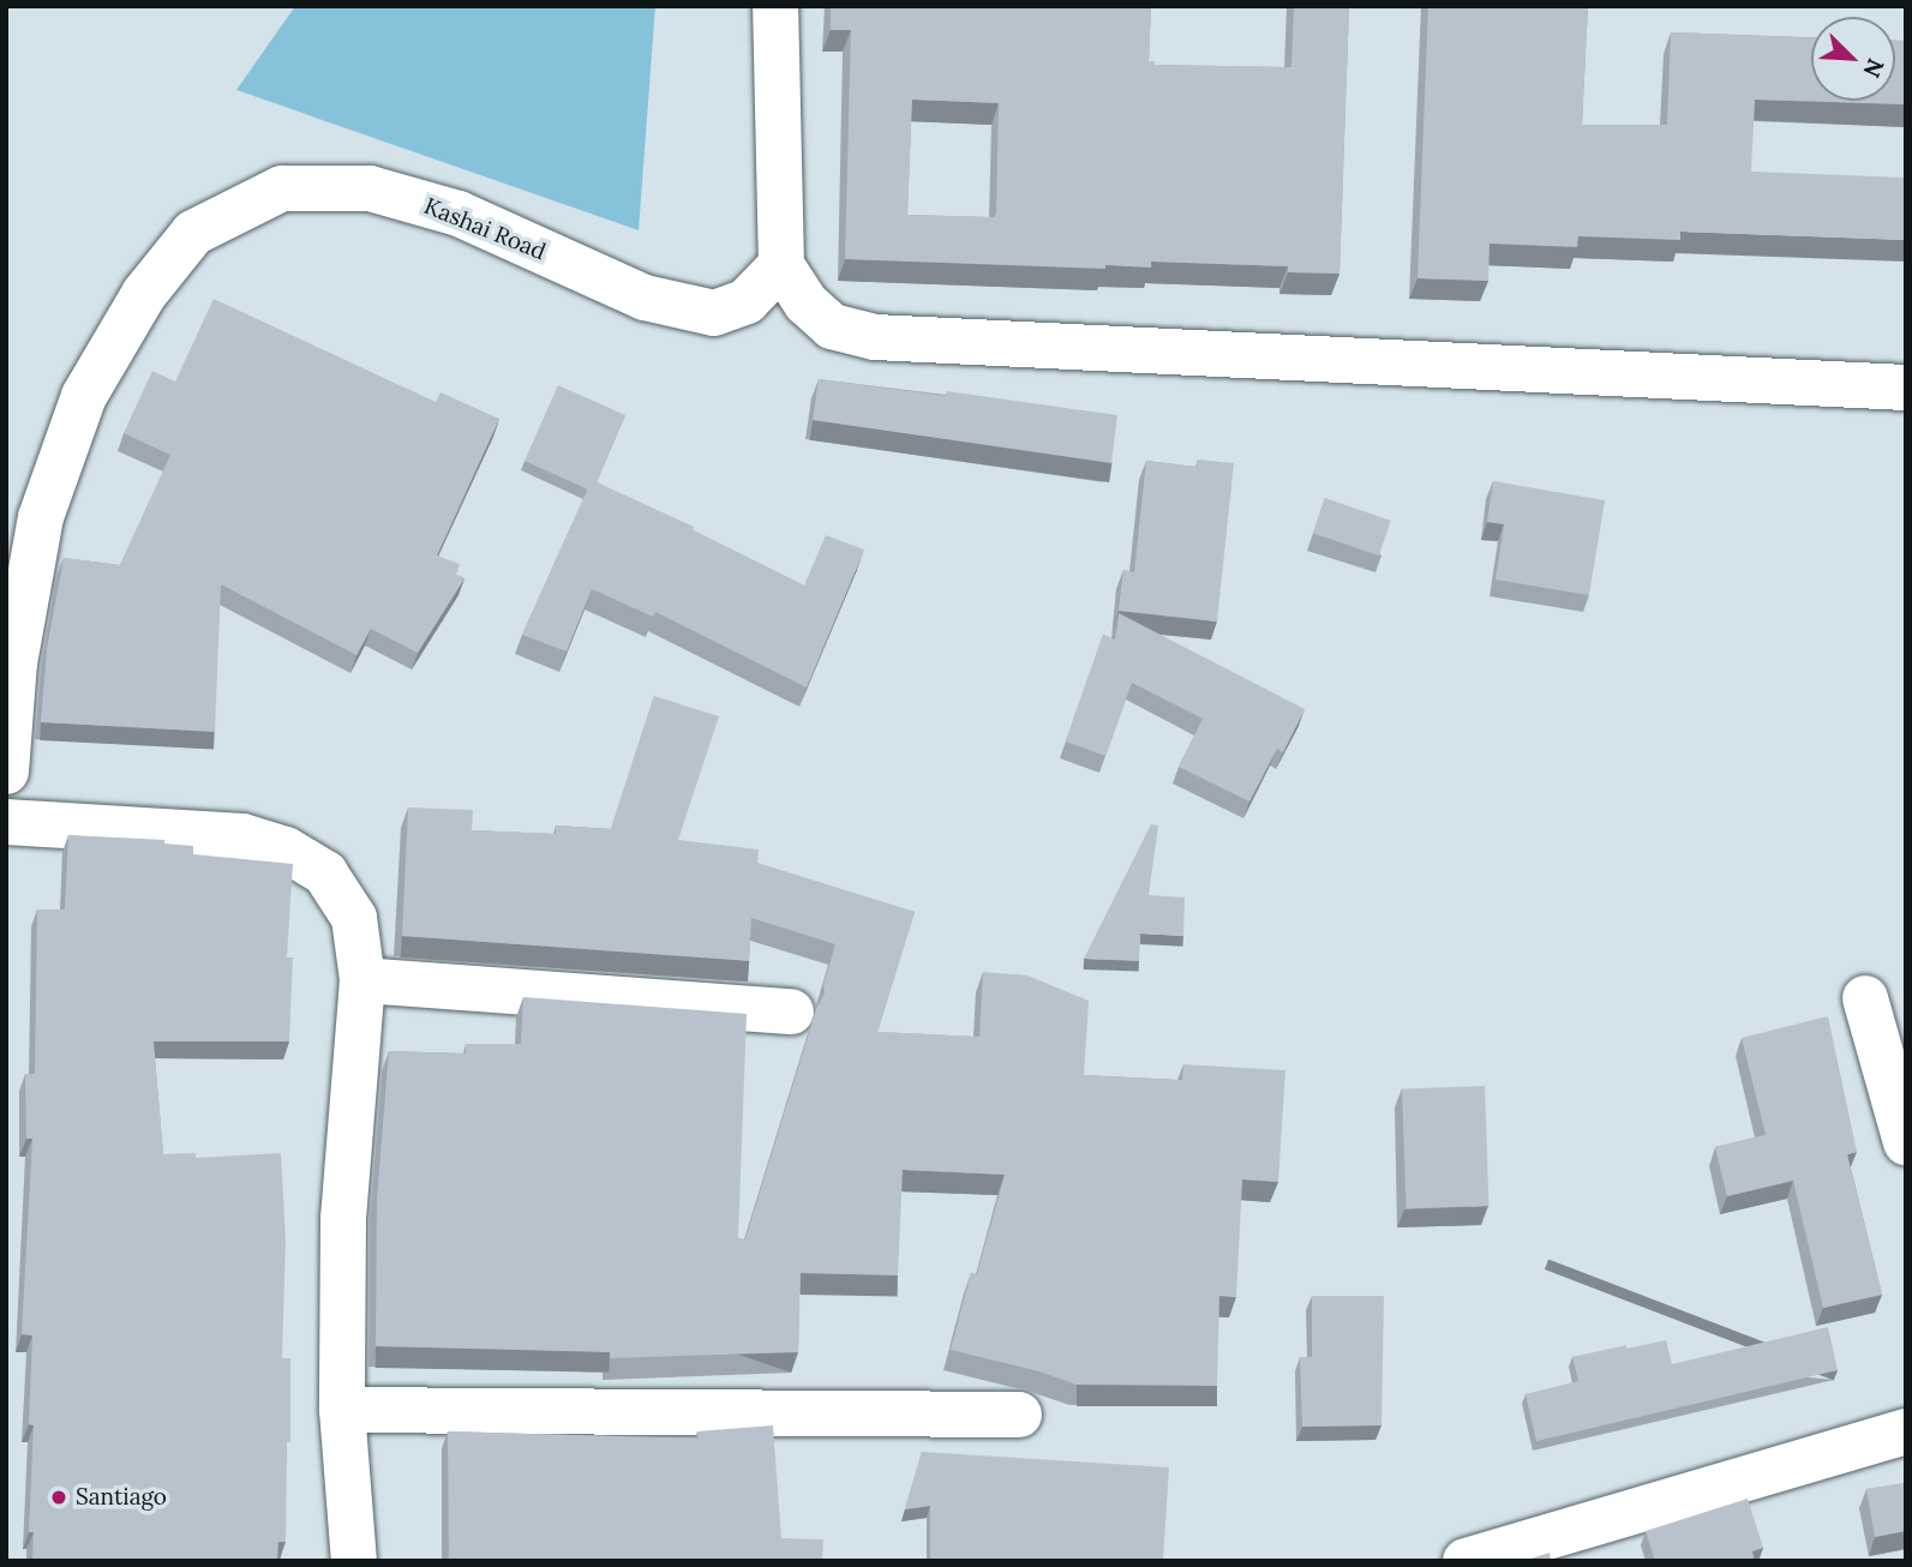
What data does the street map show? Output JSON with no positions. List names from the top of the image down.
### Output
{
  "streets": {
    "street": ["Kashai Road"]
  },
  "places": ["Santiago"],
  "north": "bottom right"
}
